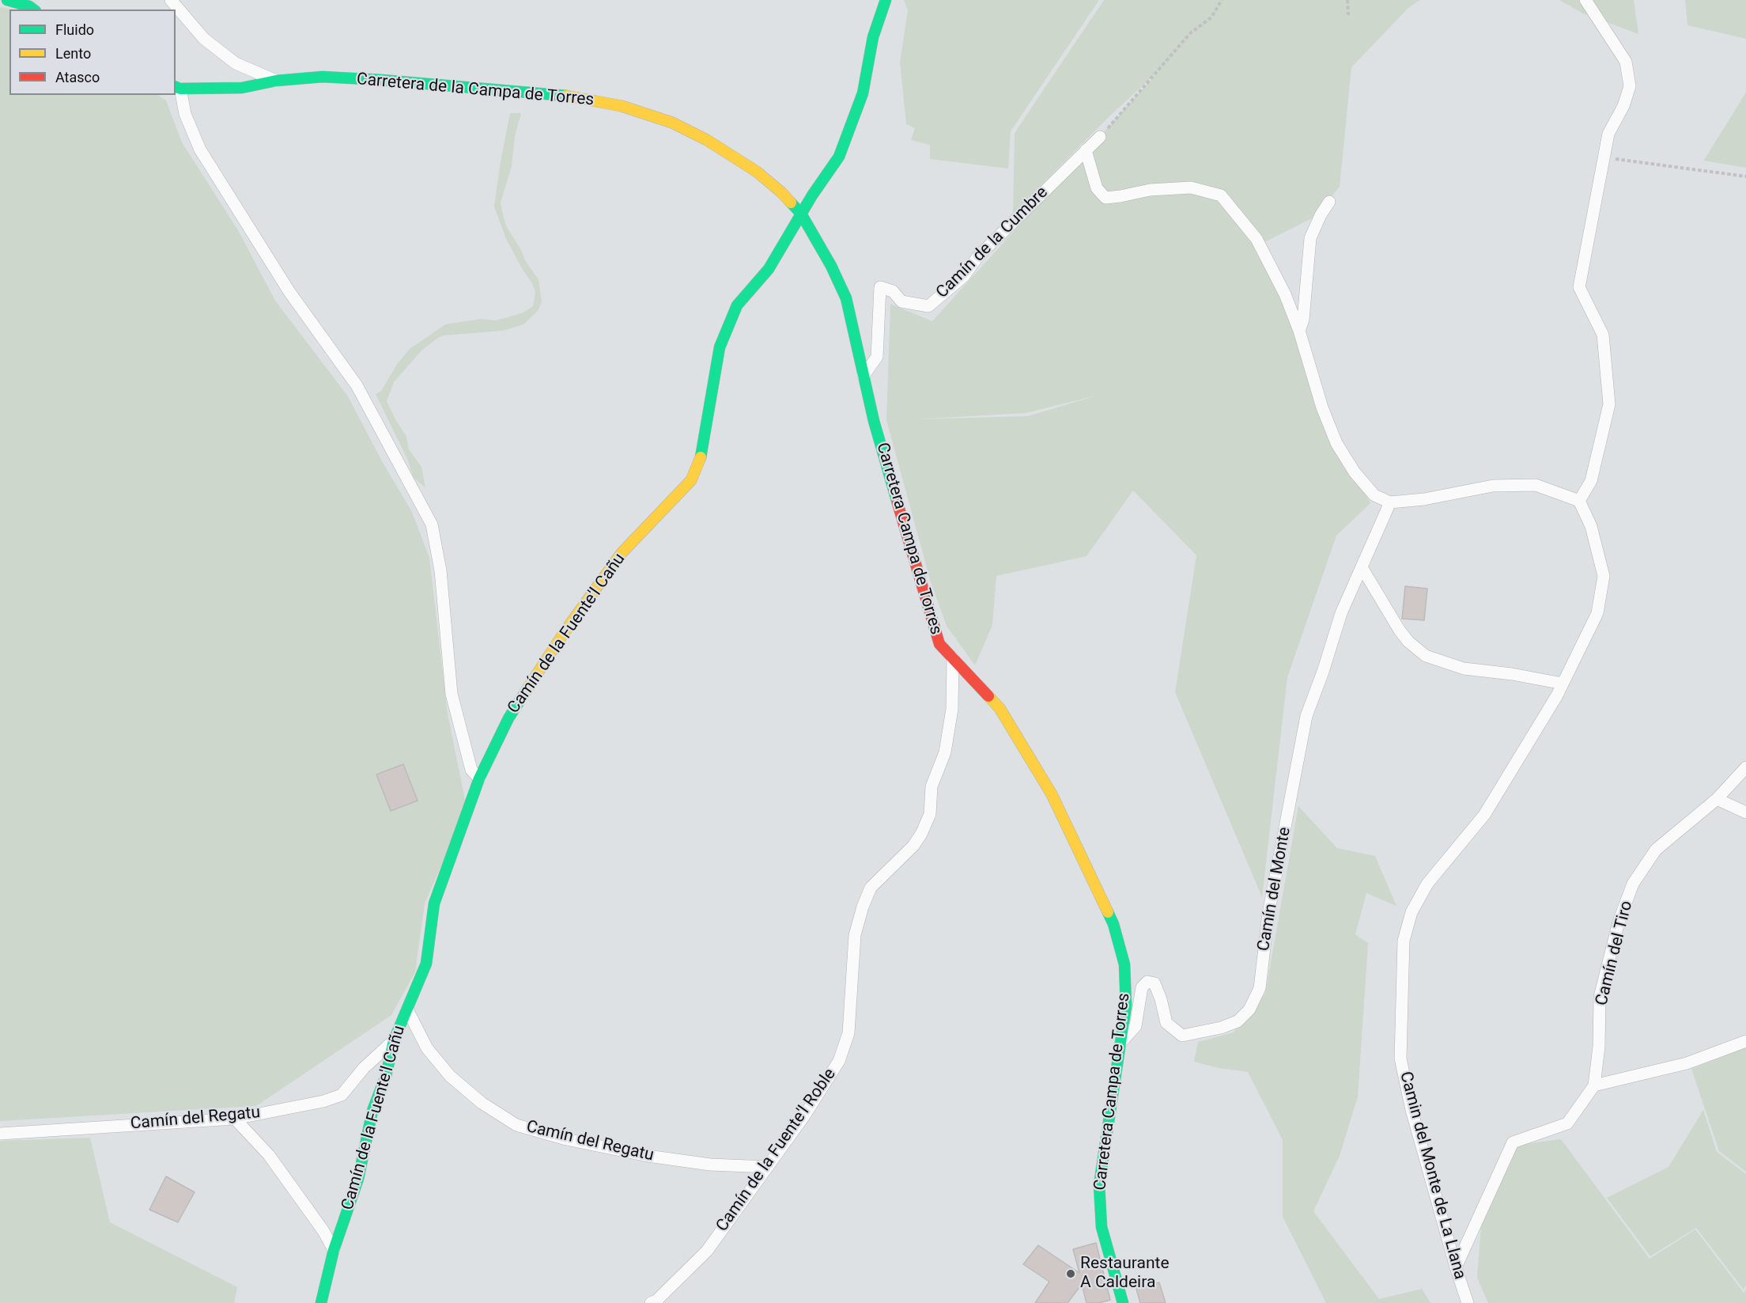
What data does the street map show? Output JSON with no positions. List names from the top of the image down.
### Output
{
  "streets": {
    "street": [
      "Carretera de la Campa de Torres",
      "Camín de la Cumbre",
      "Carretera Campa de Torres",
      "Camín de la Fuente'l Cañu",
      "Camín del Monte",
      "Camín del Tiro",
      "Camín del Regatu",
      "Camín de la Fuente'l Roble",
      "Camin del Monte de La Llana"
    ]
  },
  "crossings": [
    ["Carretera de la Campa de Torres", "Carretera Campa de Torres"],
    ["Carretera de la Campa de Torres", "Camín de la Fuente'l Cañu"],
    ["Camín de la Cumbre", "Carretera Campa de Torres"],
    ["Carretera Campa de Torres", "Camín de la Fuente'l Cañu"],
    ["Carretera Campa de Torres", "Camín del Monte"],
    ["Carretera Campa de Torres", "Camín de la Fuente'l Roble"],
    ["Camín de la Fuente'l Cañu", "Camín del Regatu"],
    ["Camín del Tiro", "Camin del Monte de La Llana"],
    ["Camín del Regatu", "Camín de la Fuente'l Roble"]
  ],
  "places": ["Restaurante A Caldeira"],
  "legend": ["Fluido", "Lento", "Atasco"]
}
